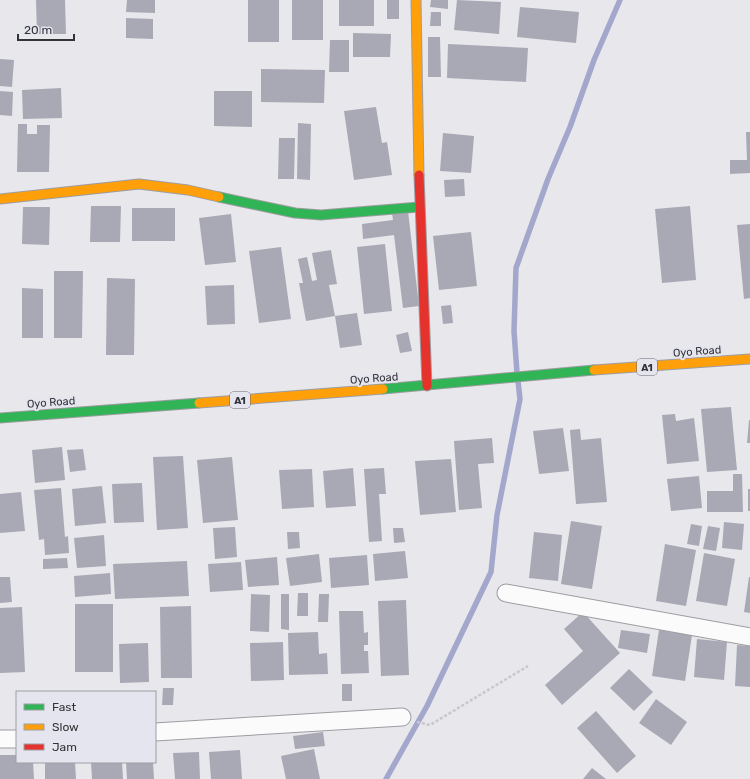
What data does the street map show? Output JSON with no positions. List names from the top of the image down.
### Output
{
  "streets": {
    "main road": ["Oyo Road", "A1"]
  },
  "legend": ["Fast", "Slow", "Jam"],
  "scale_bar": "20 m"
}
